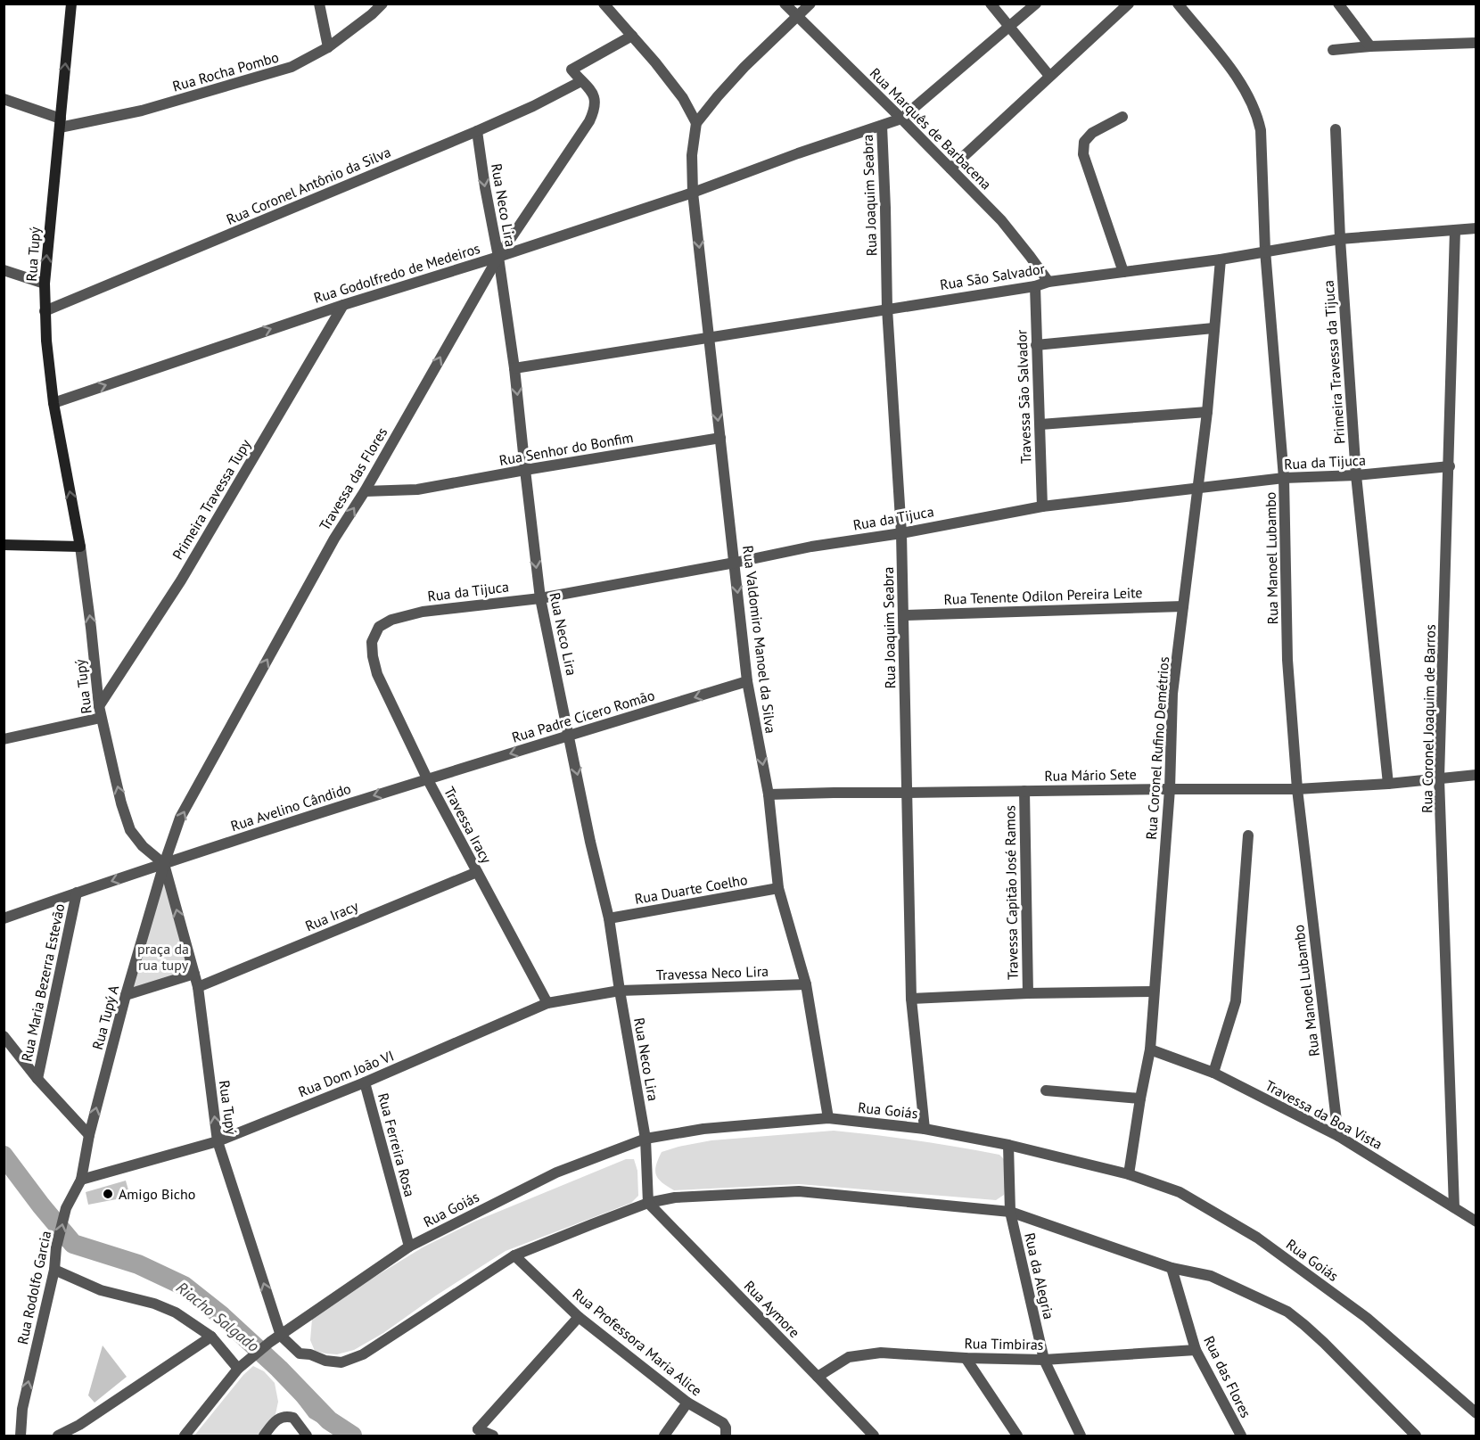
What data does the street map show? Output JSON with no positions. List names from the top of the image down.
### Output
{
  "streets": {
    "street": [
      "Rua Rocha Pombo",
      "Rua Marquês de Barbacena",
      "Rua Coronel Antônio da Silva",
      "Rua Joaquim Seabra",
      "Rua Neco Lira",
      "Rua Tupý",
      "Rua Godolfredo de Medeiros",
      "Rua São Salvador",
      "Primeira Travessa da Tijuca",
      "Travessa São Salvador",
      "Rua Senhor do Bonfim",
      "Rua da Tijuca",
      "Travessa das Flores",
      "Primeira Travessa Tupy",
      "Rua Manoel Lubambo",
      "Rua Tenente Odilon Pereira Leite",
      "Rua Valdomiro Manoel da Silva",
      "Rua Padre Cícero Romão",
      "Rua Coronel Joaquim de Barros",
      "Rua Coronel Rufino Demétrios",
      "Rua Mário Sete",
      "Rua Avelino Cândido",
      "Travessa Iracy",
      "Rua Duarte Coelho",
      "Travessa Capitão José Ramos",
      "Rua Iracy",
      "Travessa Neco Lira",
      "Rua Maria Bezerra Estevão",
      "Rua Tupý A",
      "Rua Dom João VI",
      "Rua Goiás",
      "Travessa da Boa Vista",
      "Rua Ferreira Rosa",
      "Rua da Alegria",
      "Rua Rodolfo Garcia",
      "Rua Aymore",
      "Rua Professora Maria Alice",
      "Rua Timbiras",
      "Rua das Flores"
    ]
  },
  "crossings": [
    ["Rua Rocha Pombo", "Rua Tupý"],
    ["Rua Marquês de Barbacena", "Rua Godolfredo de Medeiros"],
    ["Rua Marquês de Barbacena", "Rua São Salvador"],
    ["Rua Coronel Antônio da Silva", "Rua Neco Lira"],
    ["Rua Coronel Antônio da Silva", "Rua Tupý"],
    ["Rua Coronel Antônio da Silva", "Travessa das Flores"],
    ["Rua Joaquim Seabra", "Rua Godolfredo de Medeiros"],
    ["Rua Joaquim Seabra", "Rua São Salvador"],
    ["Rua Joaquim Seabra", "Rua da Tijuca"],
    ["Rua Joaquim Seabra", "Rua Tenente Odilon Pereira Leite"],
    ["Rua Joaquim Seabra", "Rua Mário Sete"],
    ["Rua Joaquim Seabra", "Travessa Capitão José Ramos"],
    ["Rua Joaquim Seabra", "Rua Goiás"],
    ["Rua Neco Lira", "Rua Godolfredo de Medeiros"],
    ["Rua Neco Lira", "Rua São Salvador"],
    ["Rua Neco Lira", "Rua Senhor do Bonfim"],
    ["Rua Neco Lira", "Rua da Tijuca"],
    ["Rua Neco Lira", "Travessa das Flores"],
    ["Rua Neco Lira", "Rua Padre Cícero Romão"],
    ["Rua Neco Lira", "Rua Duarte Coelho"],
    ["Rua Neco Lira", "Travessa Neco Lira"],
    ["Rua Neco Lira", "Rua Dom João VI"],
    ["Rua Neco Lira", "Rua Goiás"],
    ["Rua Neco Lira", "Rua Aymore"],
    ["Rua Tupý", "Rua Godolfredo de Medeiros"],
    ["Rua Tupý", "Travessa das Flores"],
    ["Rua Tupý", "Primeira Travessa Tupy"],
    ["Rua Tupý", "Rua Avelino Cândido"],
    ["Rua Tupý", "Rua Iracy"],
    ["Rua Tupý", "Rua Tupý A"],
    ["Rua Tupý", "Rua Dom João VI"],
    ["Rua Tupý", "Rua Goiás"],
    ["Rua Godolfredo de Medeiros", "Travessa das Flores"],
    ["Rua Godolfredo de Medeiros", "Primeira Travessa Tupy"],
    ["Rua Godolfredo de Medeiros", "Rua Valdomiro Manoel da Silva"],
    ["Rua São Salvador", "Primeira Travessa da Tijuca"],
    ["Rua São Salvador", "Travessa São Salvador"],
    ["Rua São Salvador", "Rua Manoel Lubambo"],
    ["Rua São Salvador", "Rua Valdomiro Manoel da Silva"],
    ["Rua São Salvador", "Rua Coronel Joaquim de Barros"],
    ["Rua São Salvador", "Rua Coronel Rufino Demétrios"],
    ["Primeira Travessa da Tijuca", "Rua da Tijuca"],
    ["Primeira Travessa da Tijuca", "Rua Mário Sete"],
    ["Travessa São Salvador", "Rua da Tijuca"],
    ["Rua Senhor do Bonfim", "Travessa das Flores"],
    ["Rua Senhor do Bonfim", "Rua Valdomiro Manoel da Silva"],
    ["Rua da Tijuca", "Rua Manoel Lubambo"],
    ["Rua da Tijuca", "Rua Valdomiro Manoel da Silva"],
    ["Rua da Tijuca", "Rua Coronel Joaquim de Barros"],
    ["Rua da Tijuca", "Rua Coronel Rufino Demétrios"],
    ["Rua da Tijuca", "Travessa Iracy"],
    ["Travessa das Flores", "Rua Avelino Cândido"],
    ["Travessa das Flores", "Rua Tupý A"],
    ["Rua Manoel Lubambo", "Rua Mário Sete"],
    ["Rua Manoel Lubambo", "Travessa da Boa Vista"],
    ["Rua Tenente Odilon Pereira Leite", "Rua Coronel Rufino Demétrios"],
    ["Rua Valdomiro Manoel da Silva", "Rua Padre Cícero Romão"],
    ["Rua Valdomiro Manoel da Silva", "Rua Mário Sete"],
    ["Rua Valdomiro Manoel da Silva", "Rua Duarte Coelho"],
    ["Rua Valdomiro Manoel da Silva", "Travessa Neco Lira"],
    ["Rua Valdomiro Manoel da Silva", "Rua Goiás"],
    ["Rua Padre Cícero Romão", "Rua Avelino Cândido"],
    ["Rua Padre Cícero Romão", "Travessa Iracy"],
    ["Rua Coronel Joaquim de Barros", "Rua Mário Sete"],
    ["Rua Coronel Joaquim de Barros", "Travessa da Boa Vista"],
    ["Rua Coronel Rufino Demétrios", "Rua Mário Sete"],
    ["Rua Coronel Rufino Demétrios", "Travessa Capitão José Ramos"],
    ["Rua Coronel Rufino Demétrios", "Rua Goiás"],
    ["Rua Coronel Rufino Demétrios", "Travessa da Boa Vista"],
    ["Rua Mário Sete", "Travessa Capitão José Ramos"],
    ["Rua Avelino Cândido", "Travessa Iracy"],
    ["Rua Avelino Cândido", "Rua Maria Bezerra Estevão"],
    ["Rua Avelino Cândido", "Rua Tupý A"],
    ["Travessa Iracy", "Rua Iracy"],
    ["Travessa Iracy", "Rua Dom João VI"],
    ["Travessa Neco Lira", "Rua Dom João VI"],
    ["Rua Tupý A", "Rua Dom João VI"],
    ["Rua Tupý A", "Rua Rodolfo Garcia"],
    ["Rua Dom João VI", "Rua Ferreira Rosa"],
    ["Rua Dom João VI", "Rua Rodolfo Garcia"],
    ["Rua Goiás", "Rua Ferreira Rosa"],
    ["Rua Goiás", "Rua da Alegria"],
    ["Rua da Alegria", "Rua Timbiras"],
    ["Rua Aymore", "Rua Timbiras"],
    ["Rua Timbiras", "Rua das Flores"]
  ],
  "one_way": [
    "Rua Neco Lira",
    "Rua Tupý",
    "Travessa das Flores",
    "Rua Valdomiro Manoel da Silva",
    "Rua Padre Cícero Romão",
    "Rua Avelino Cândido",
    "Rua Tupý A",
    "Rua Rodolfo Garcia"
  ],
  "water": ["Riacho Salgado"],
  "parks": ["praça da rua tupy"],
  "places": ["Amigo Bicho"]
}
